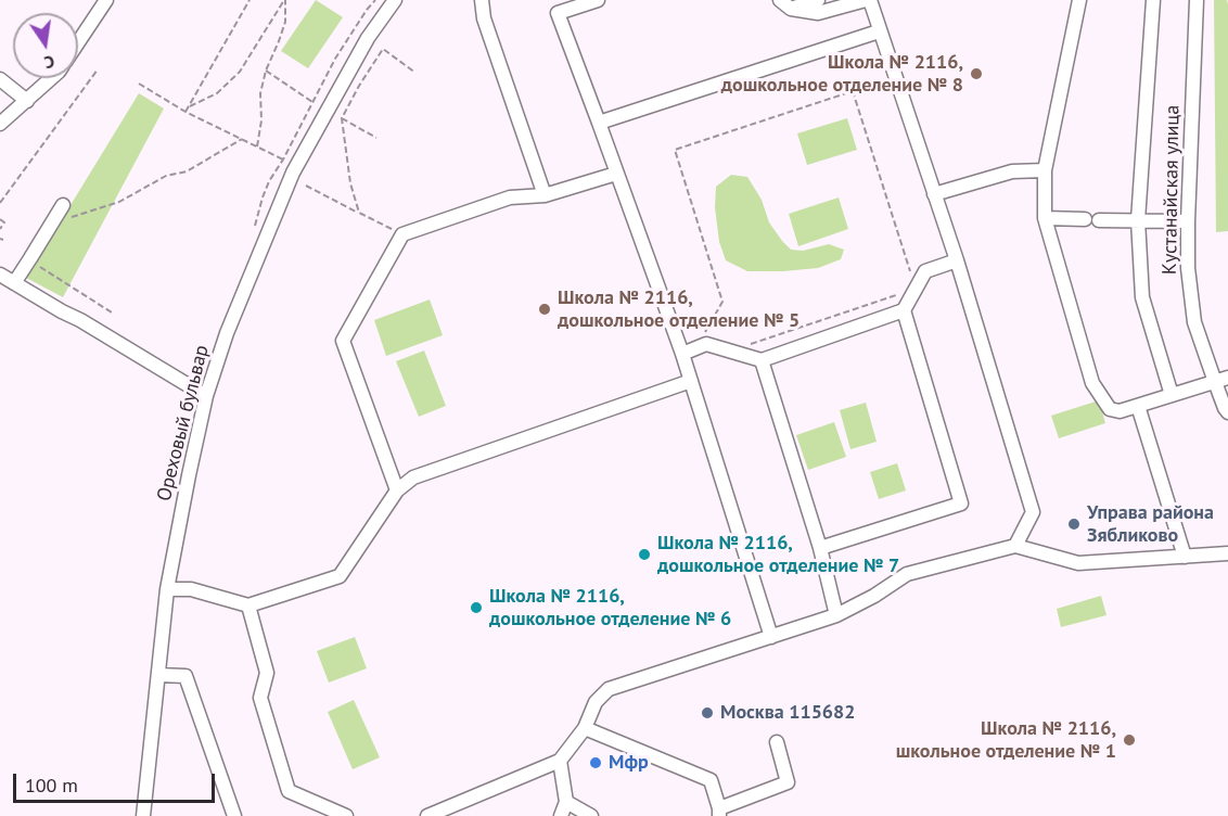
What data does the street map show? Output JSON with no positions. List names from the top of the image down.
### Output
{
  "streets": {
    "street": ["Кустанайская улица", "Ореховый бульвар"]
  },
  "places": [
    "Школа № 2116, дошкольное отделение № 8",
    "Школа № 2116, дошкольное отделение № 5",
    "Управа района Зябликово",
    "Школа № 2116, дошкольное отделение № 7",
    "Школа № 2116, дошкольное отделение № 6",
    "Москва 115682",
    "Школа № 2116, школьное отделение № 1",
    "Мфр"
  ],
  "scale_bar": "100 m",
  "north": "bottom"
}
